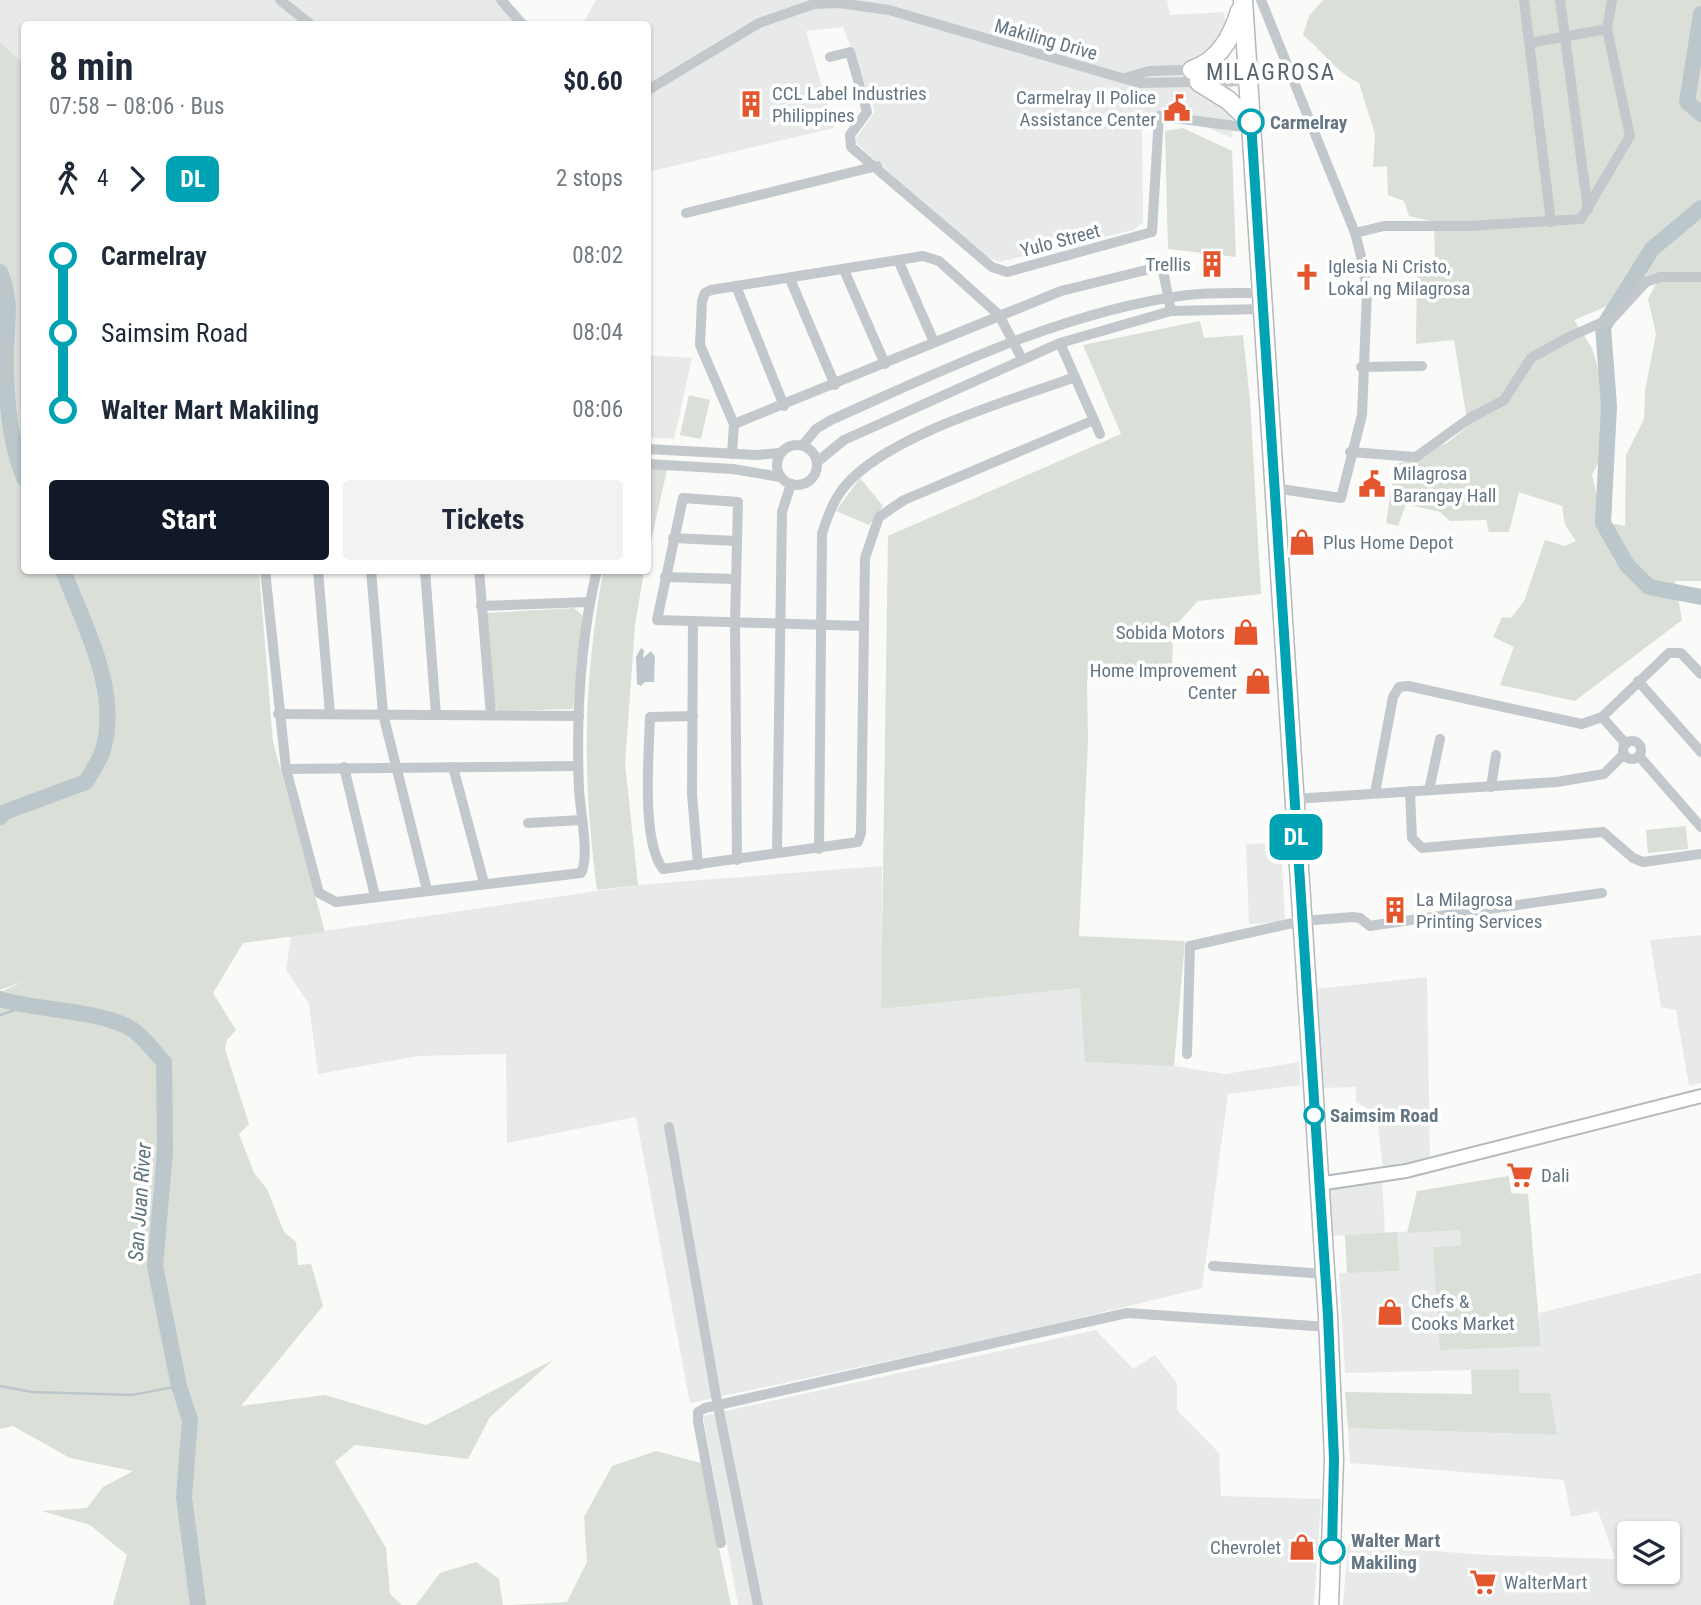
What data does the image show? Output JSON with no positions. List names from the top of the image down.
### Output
{
  "streets": {
    "street": ["Makiling Drive", "Yulo Street"]
  },
  "districts": ["MILAGROSA"],
  "water": ["San Juan River"],
  "places": {
    "building": ["CCL Label Industries Philippines", "Trellis", "La Milagrosa Printing Services"],
    "public building": ["Carmelray II Police Assistance Center", "Milagrosa Barangay Hall"],
    "other": ["Carmelray", "Saimsim Road", "Walter Mart Makiling"],
    "church": ["Iglesia Ni Cristo, Lokal ng Milagrosa"],
    "shop": [
      "Plus Home Depot",
      "Sobida Motors",
      "Home Improvement Center",
      "Chefs & Cooks Market",
      "Chevrolet"
    ],
    "supermarket": ["Dali", "WalterMart"]
  },
  "lines": ["bus line DL"],
  "page": {
    "on_map": "DL",
    "heading": ["8 min", "07:58 – 08:06 · Bus", "$0.60"],
    "legs": ["4", "DL", "2 stops"],
    "list": [
      {
        "name": "Carmelray",
        "value": "08:02"
      },
      {
        "name": "Saimsim Road",
        "value": "08:04"
      },
      {
        "name": "Walter Mart Makiling",
        "value": "08:06"
      }
    ],
    "buttons": ["Start", "Tickets"]
  }
}
